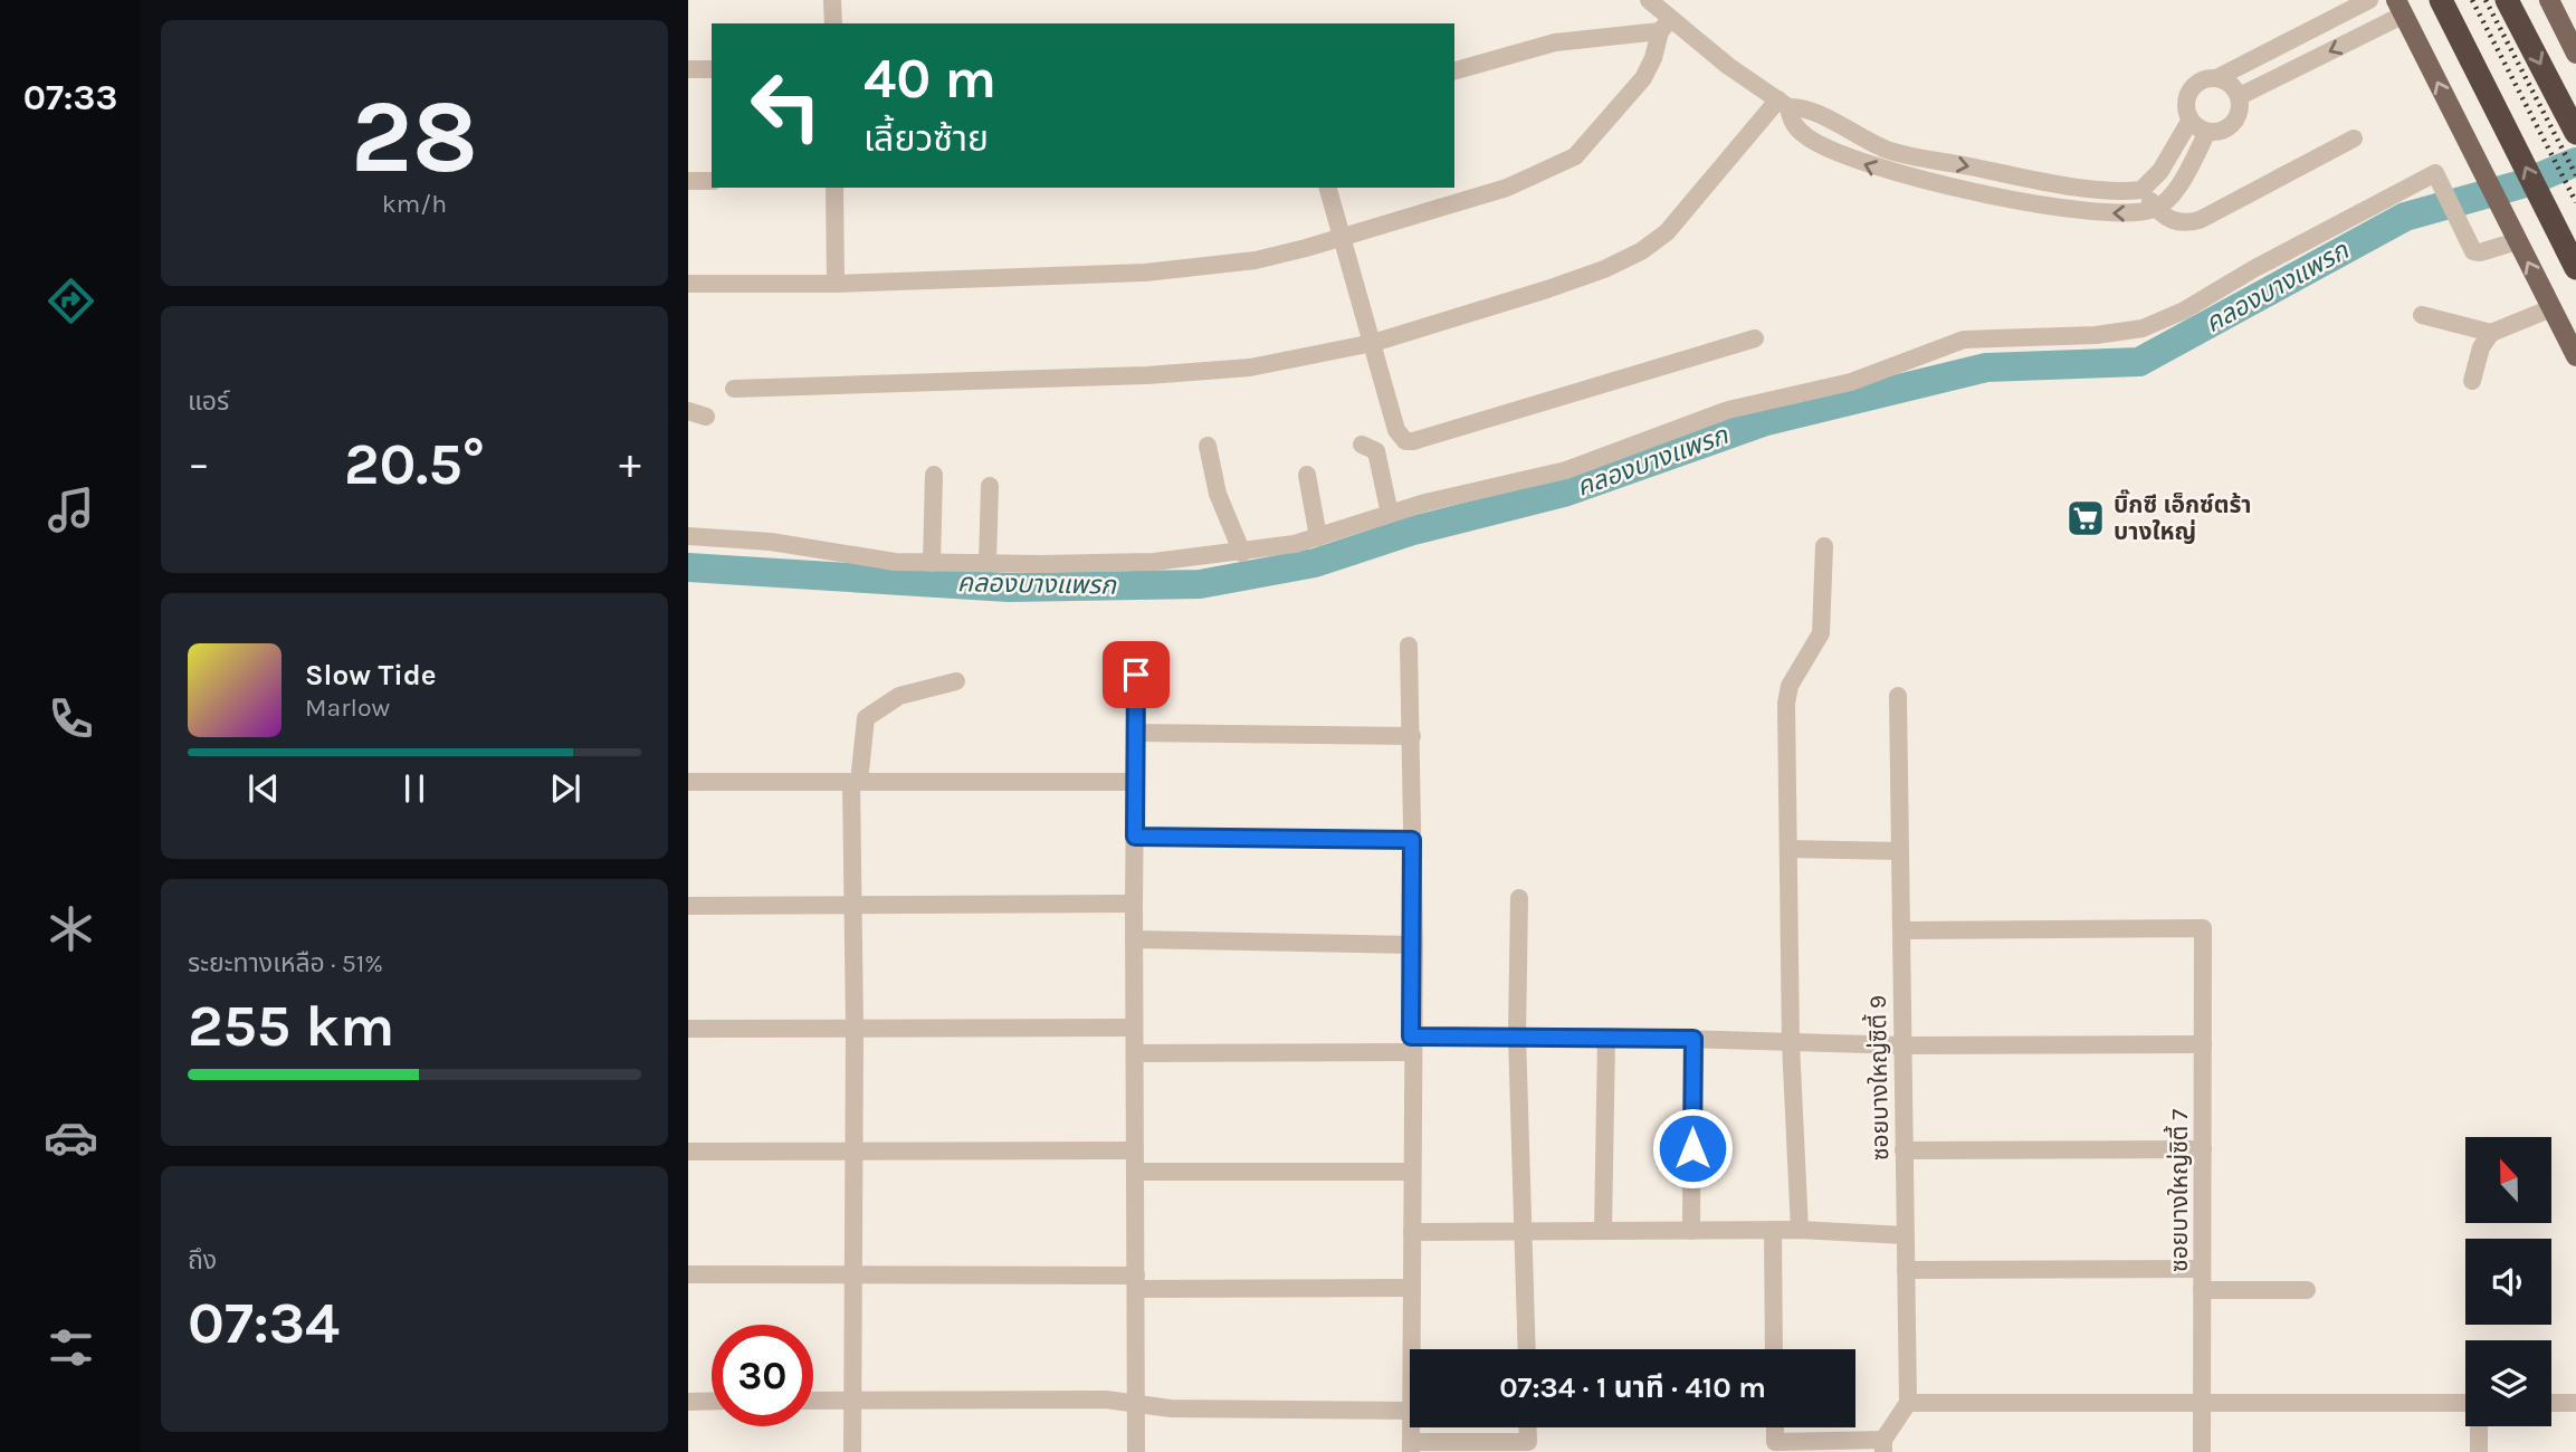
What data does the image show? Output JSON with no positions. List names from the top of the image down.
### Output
{
  "streets": {
    "street": ["ซอยบางใหญ่ซิตี้ 9", "ซอยบางใหญ่ซิตี้ 7"]
  },
  "crossings": [
    ["ซอยบางใหญ่ซิตี้ 9", "ซอยบางใหญ่ซิตี้ 7"]
  ],
  "water": ["คลองบางแพรก"],
  "places": {
    "supermarket": ["บิ๊กซี เอ็กซ์ตร้า บางใหญ่"]
  },
  "north": "top",
  "page": {
    "tabs": "07:33",
    "tile": [
      ["28", "km/h"],
      "แอร์",
      ["ระยะทางเหลือ · 51%", "255 km"],
      ["ถึง", "07:34"]
    ],
    "turn": ["40 m", "เลี้ยวซ้าย"],
    "heat": ["−", "20.5°", "+"],
    "song": ["Slow Tide", "Marlow"],
    "limit": "30",
    "trip": "07:34 · 1 นาที · 410 m"
  }
}
